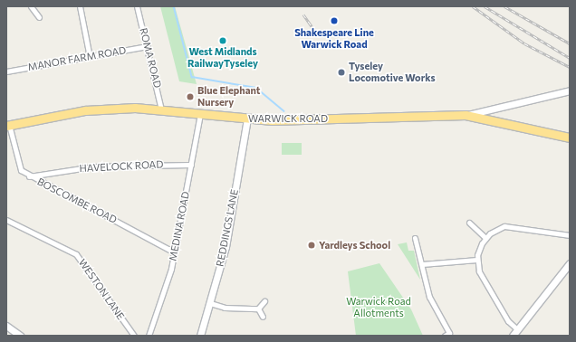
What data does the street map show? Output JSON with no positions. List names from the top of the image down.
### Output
{
  "streets": {
    "highway": ["WARWICK ROAD"],
    "street": [
      "ROMA ROAD",
      "MANOR FARM ROAD",
      "HAVELOCK ROAD",
      "BOSCOMBE ROAD",
      "MEDINA ROAD",
      "REDDINGS LANE",
      "WESTON LANE"
    ]
  },
  "crossings": [
    ["ROMA ROAD", "MANOR FARM ROAD"],
    ["ROMA ROAD", "WARWICK ROAD"],
    ["WARWICK ROAD", "BOSCOMBE ROAD"],
    ["WARWICK ROAD", "MEDINA ROAD"],
    ["WARWICK ROAD", "REDDINGS LANE"],
    ["HAVELOCK ROAD", "BOSCOMBE ROAD"],
    ["HAVELOCK ROAD", "MEDINA ROAD"],
    ["BOSCOMBE ROAD", "MEDINA ROAD"]
  ],
  "parks": ["Warwick Road Allotments"],
  "places": [
    "Shakespeare Line Warwick Road",
    "West Midlands RailwayTyseley",
    "Tyseley Locomotive Works",
    "Blue Elephant Nursery",
    "Yardleys School"
  ]
}
